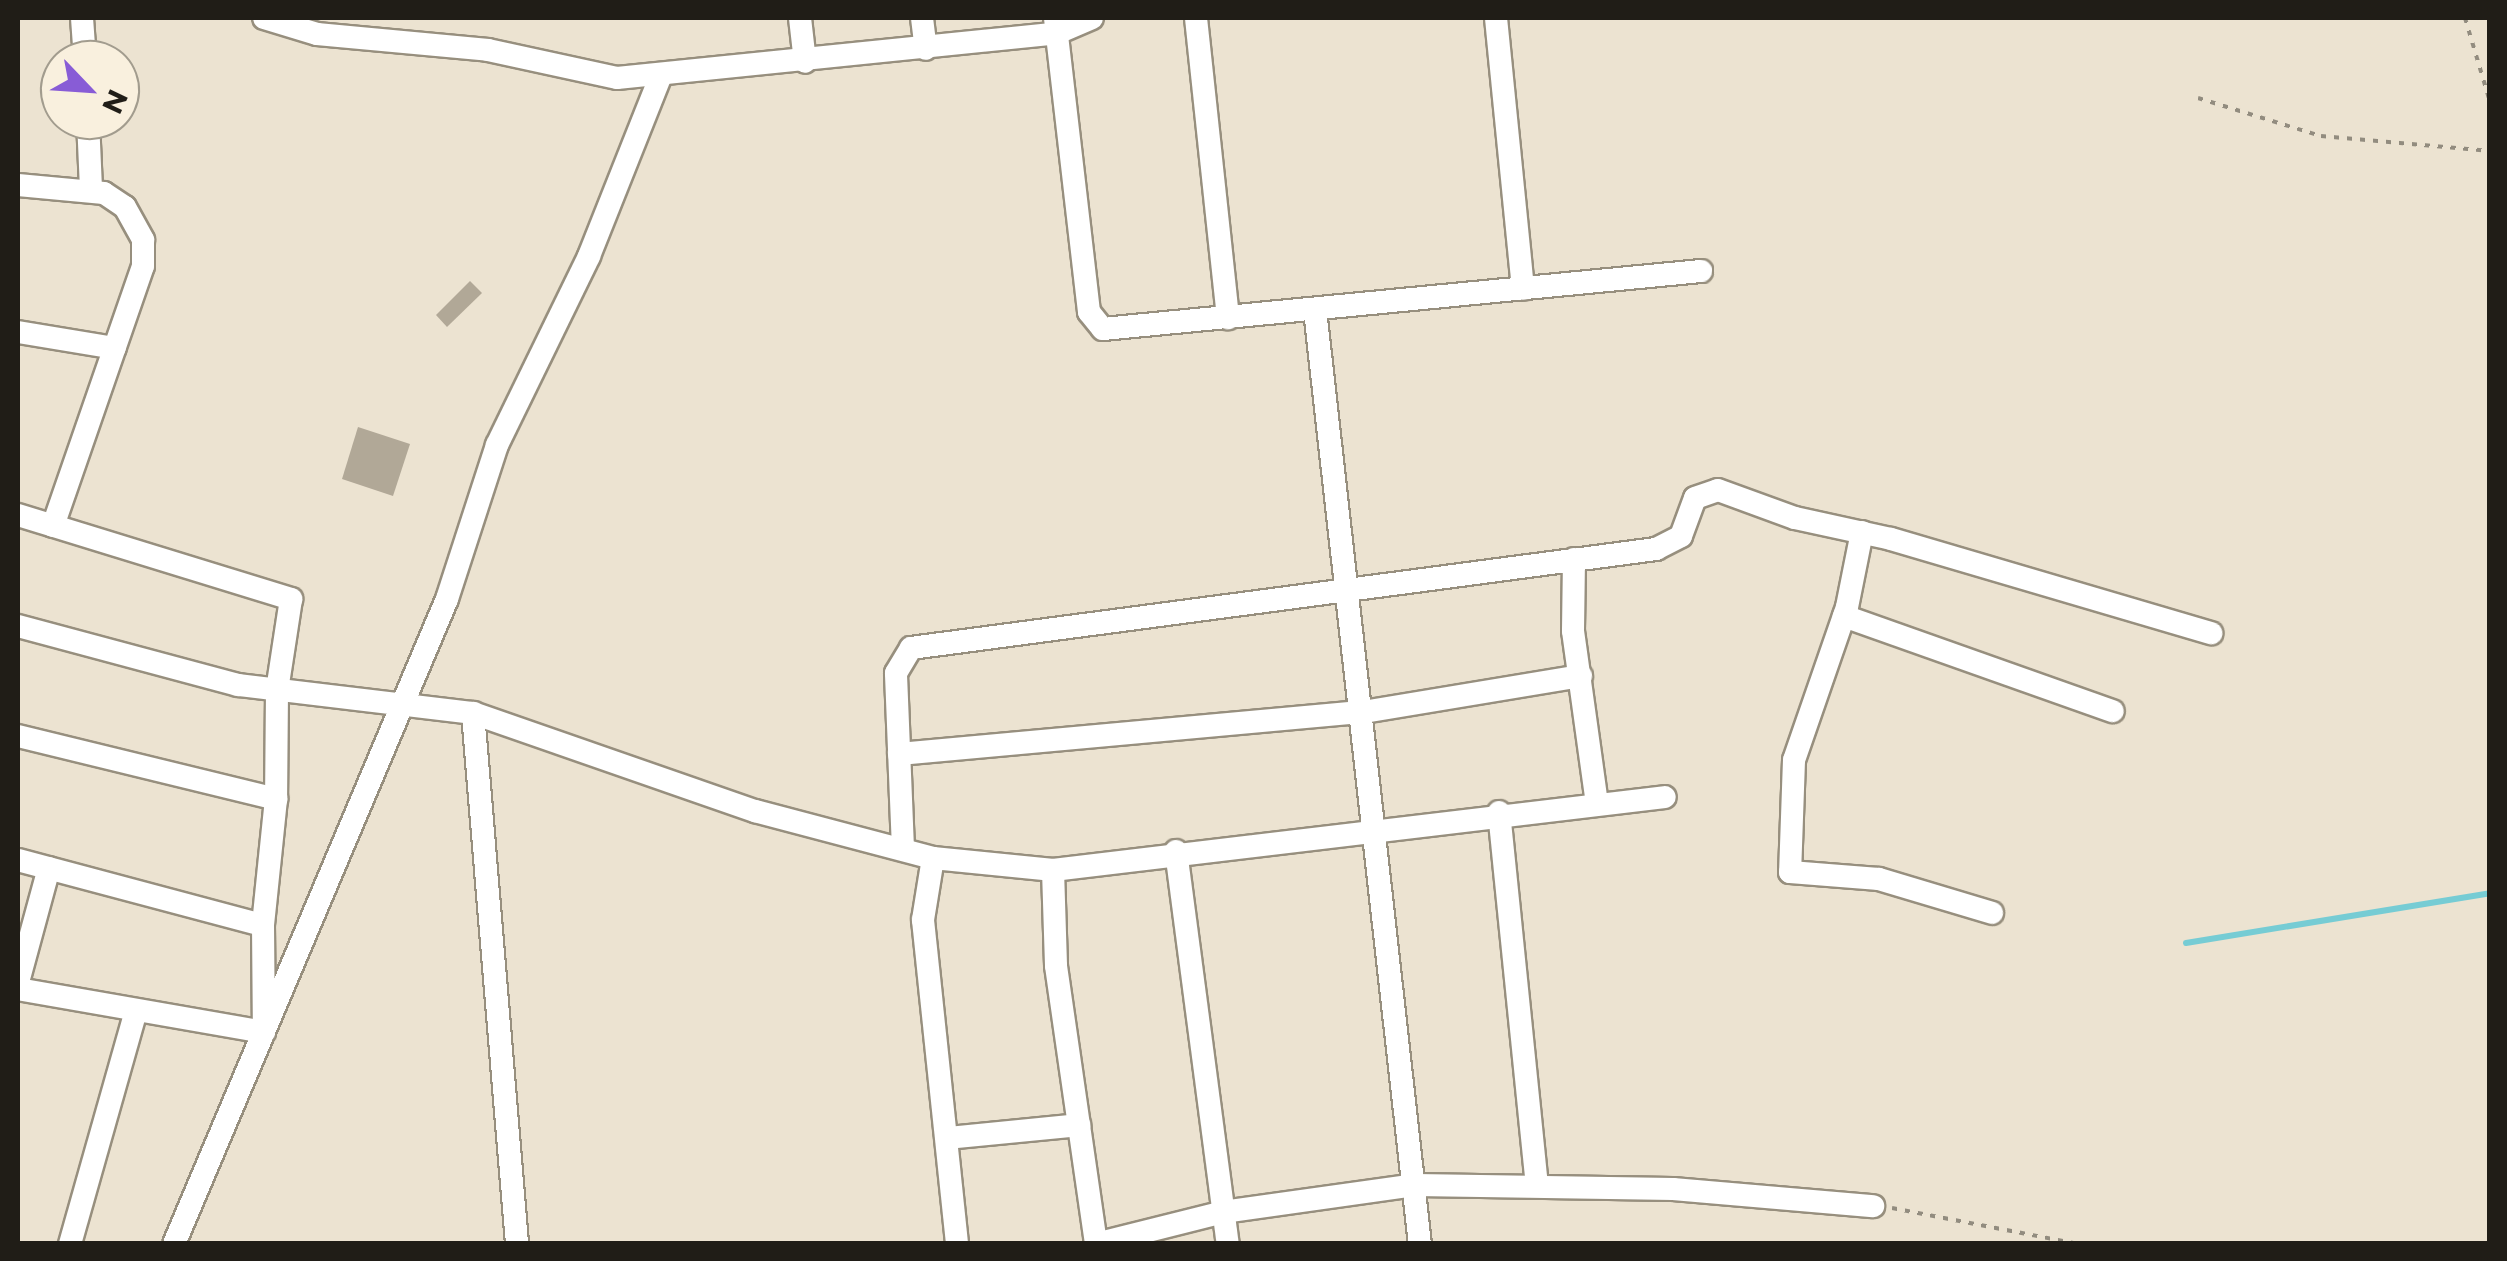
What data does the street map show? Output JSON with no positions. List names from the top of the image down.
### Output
{
  "north": "bottom right"
}
